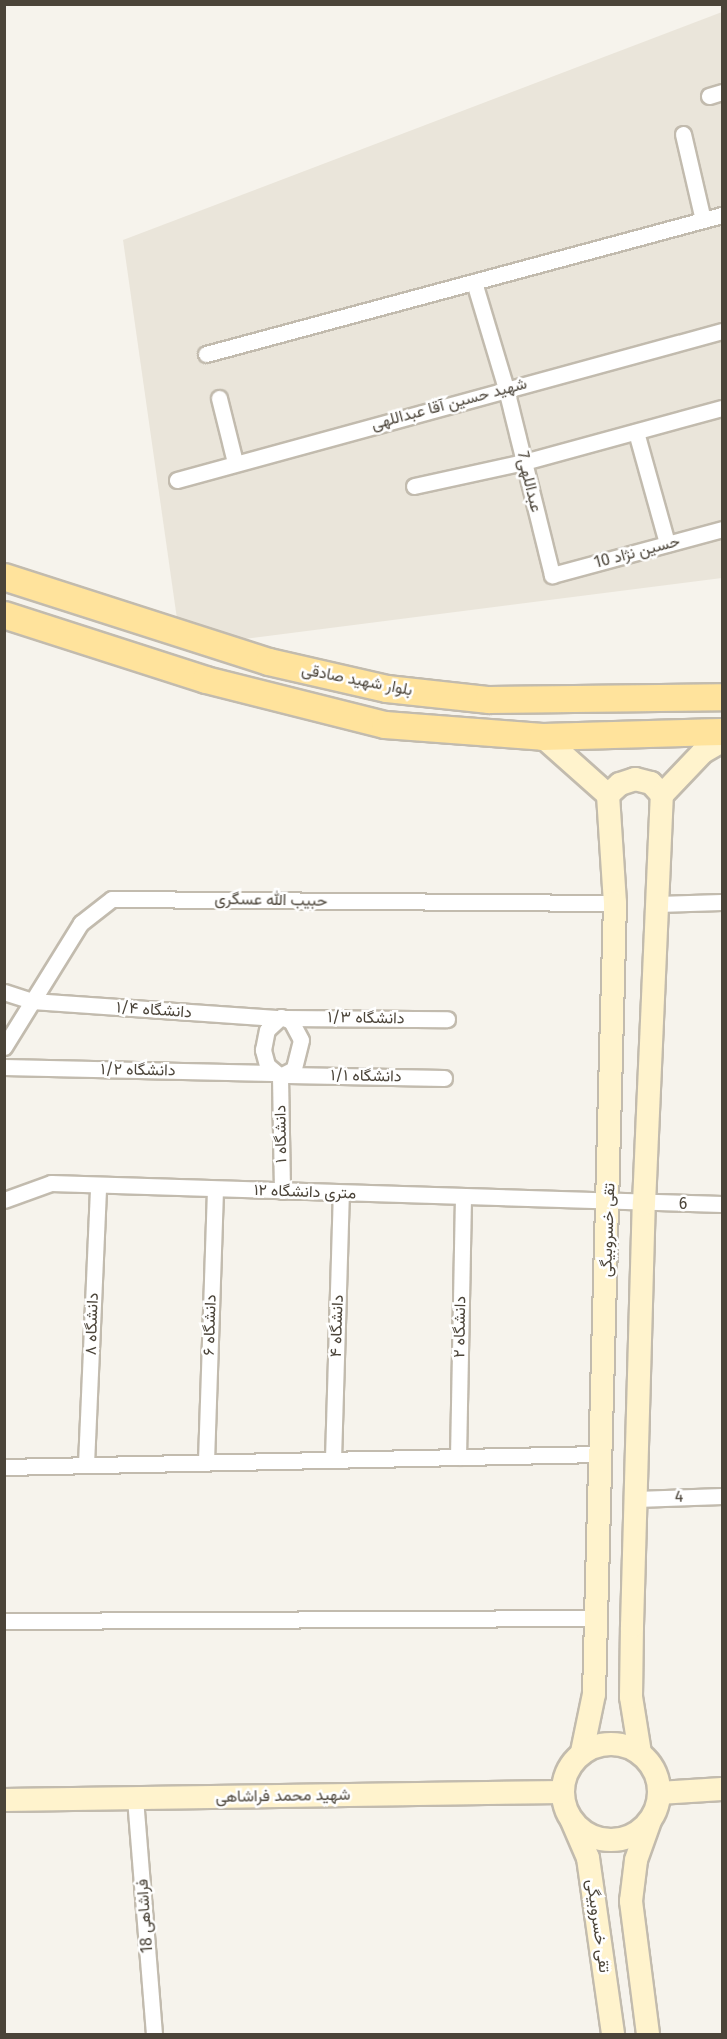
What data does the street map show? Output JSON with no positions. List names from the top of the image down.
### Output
{
  "streets": {
    "main road": ["بلوار شهید صادقی", "تقی خسروبیگی", "شهید محمد فراشاهی"],
    "street": [
      "شهید حسین آقا عبداللهی",
      "عبداللهی7",
      "حسین نژاد 10",
      "حبیب الله عسگری",
      "دانشگاه ۱/۴",
      "دانشگاه ۱/۳",
      "دانشگاه ۱/۲",
      "دانشگاه ۱/۱",
      "دانشگاه ۱",
      "۱۲ متری دانشگاه",
      "6",
      "دانشگاه ۸",
      "دانشگاه ۶",
      "دانشگاه ۴",
      "دانشگاه ۲",
      "4",
      "فراشاهی 18"
    ]
  },
  "crossings": [
    ["شهید حسین آقا عبداللهی", "عبداللهی7"],
    ["عبداللهی7", "حسین نژاد 10"],
    ["حبیب الله عسگری", "دانشگاه ۱/۴"],
    ["حبیب الله عسگری", "تقی خسروبیگی"],
    ["دانشگاه ۱/۴", "دانشگاه ۱/۳"],
    ["دانشگاه ۱/۴", "دانشگاه ۱/۲"],
    ["دانشگاه ۱/۴", "دانشگاه ۱/۱"],
    ["دانشگاه ۱/۴", "دانشگاه ۱"],
    ["دانشگاه ۱/۳", "دانشگاه ۱/۲"],
    ["دانشگاه ۱/۳", "دانشگاه ۱/۱"],
    ["دانشگاه ۱/۳", "دانشگاه ۱"],
    ["دانشگاه ۱/۲", "دانشگاه ۱/۱"],
    ["دانشگاه ۱/۲", "دانشگاه ۱"],
    ["دانشگاه ۱/۱", "دانشگاه ۱"],
    ["دانشگاه ۱", "۱۲ متری دانشگاه"],
    ["۱۲ متری دانشگاه", "6"],
    ["۱۲ متری دانشگاه", "تقی خسروبیگی"],
    ["۱۲ متری دانشگاه", "دانشگاه ۸"],
    ["۱۲ متری دانشگاه", "دانشگاه ۶"],
    ["۱۲ متری دانشگاه", "دانشگاه ۴"],
    ["۱۲ متری دانشگاه", "دانشگاه ۲"],
    ["6", "تقی خسروبیگی"],
    ["تقی خسروبیگی", "شهید محمد فراشاهی"],
    ["شهید محمد فراشاهی", "فراشاهی 18"]
  ]
}
